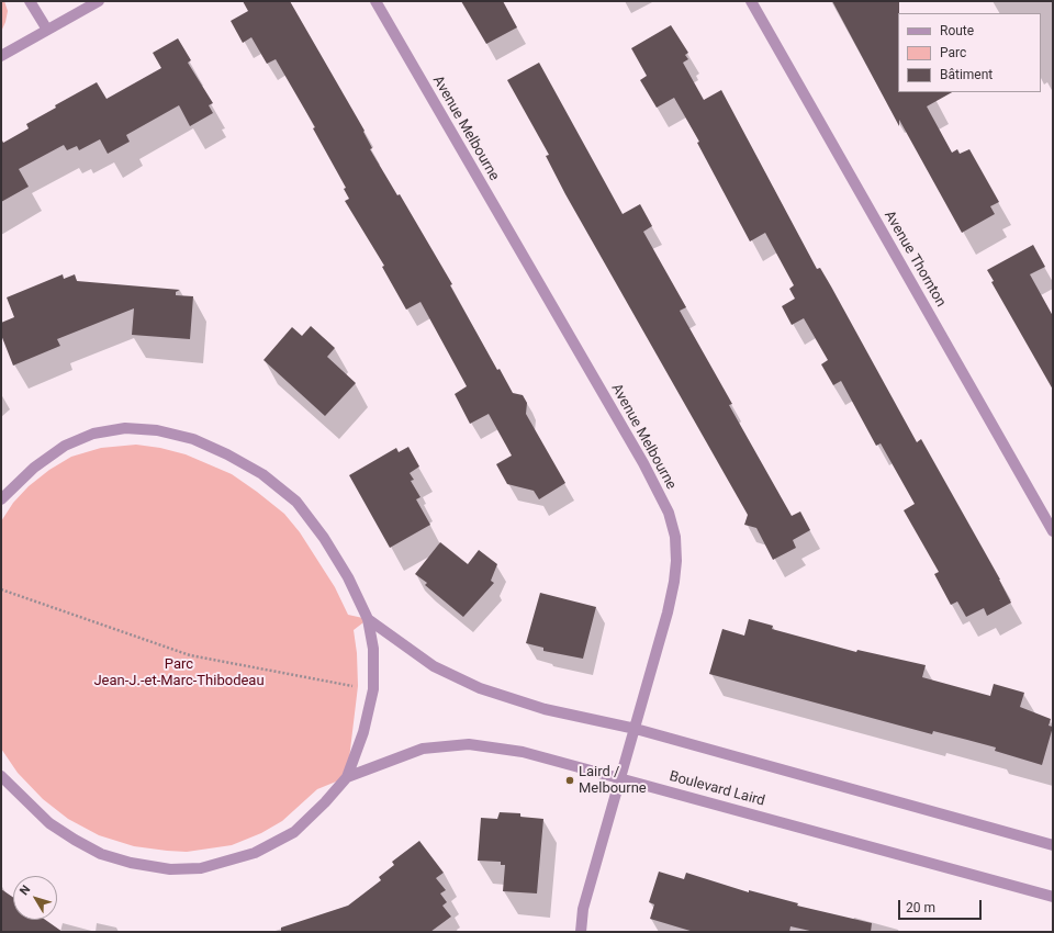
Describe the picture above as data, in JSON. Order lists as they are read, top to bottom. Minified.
{"streets":{"street":["Avenue Melbourne","Avenue Thornton","Boulevard Laird"]},"crossings":[["Avenue Melbourne","Boulevard Laird"]],"parks":["Parc Jean-J.-et-Marc-Thibodeau"],"places":["Laird / Melbourne"],"legend":["Route","Parc","Bâtiment"],"scale_bar":"20 m","north":"top left"}
